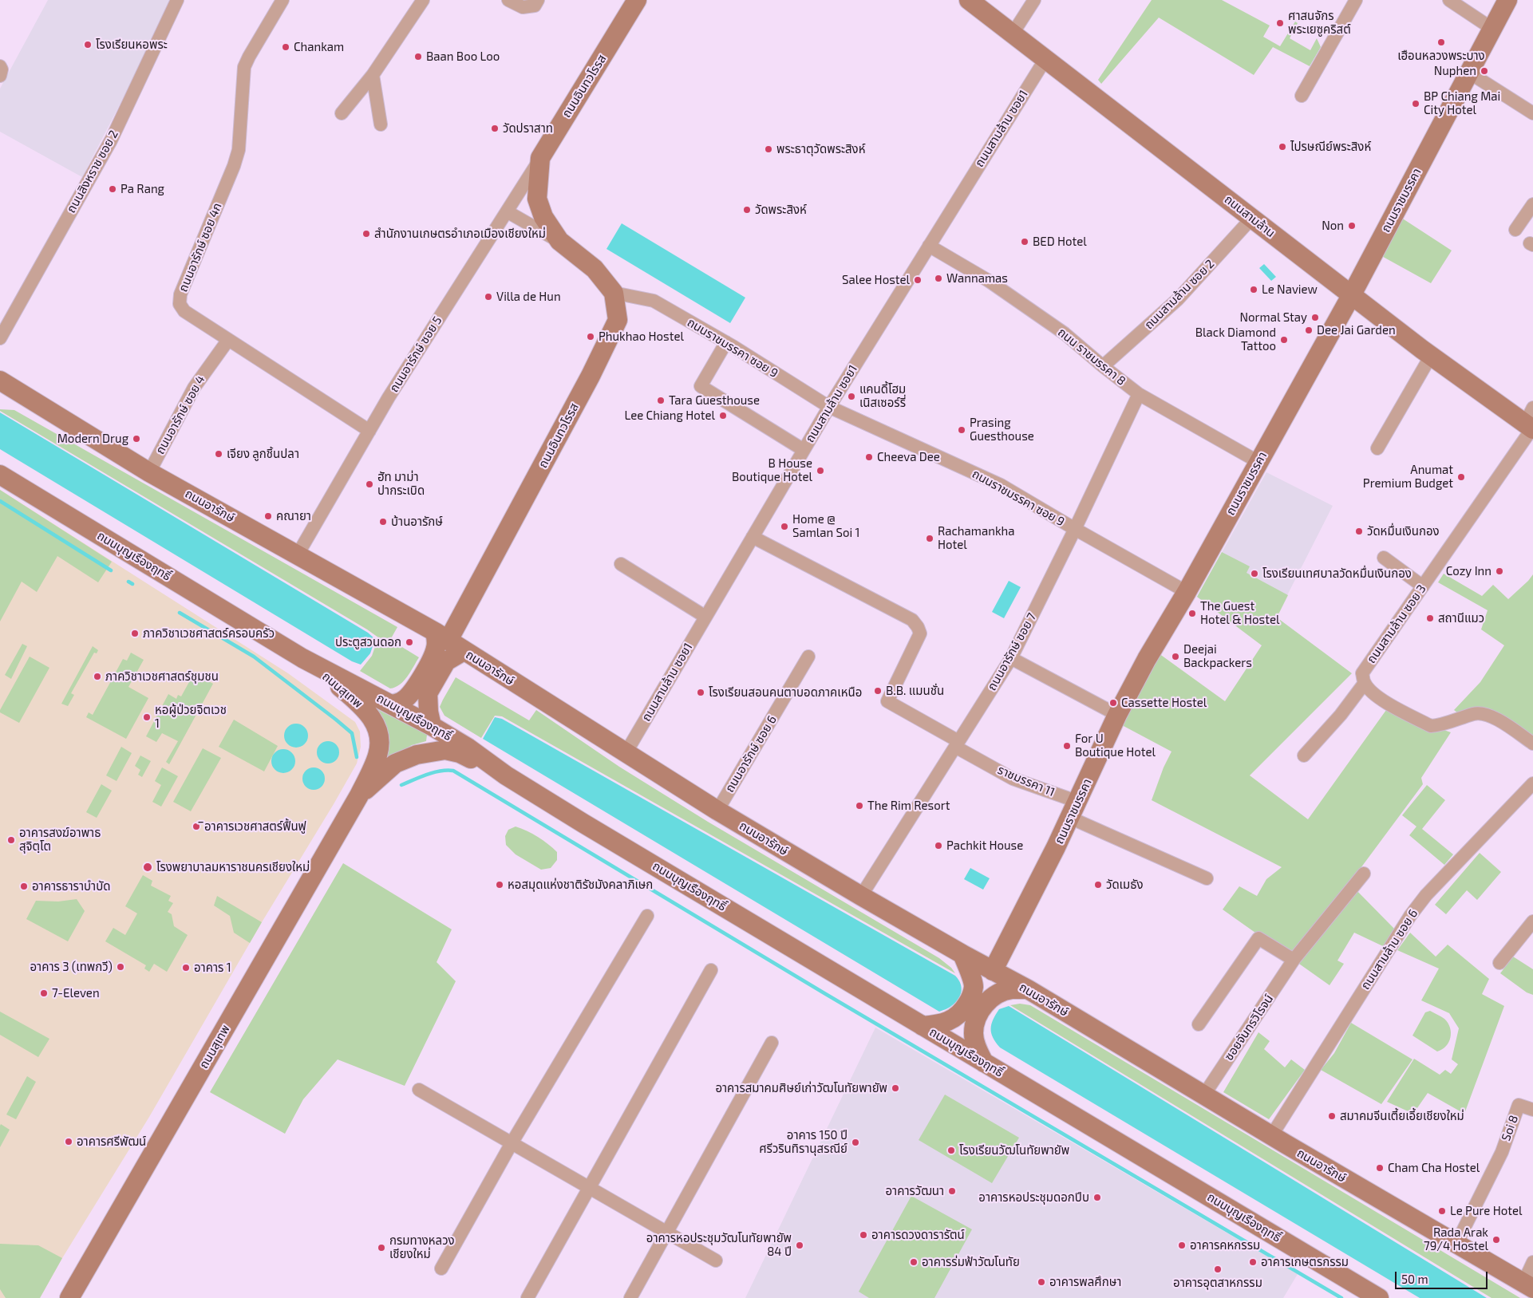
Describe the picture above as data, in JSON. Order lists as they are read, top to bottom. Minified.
{"streets":{"main road":["ถนนอินทวโรรส","ถนนราชมรรคา","ถนนสามล้าน","ถนนอารักษ์","ถนนบุญเรืองฤทธิ์","ถนนสุเทพ"],"street":["ถนนสามล้าน ซอย1","ถนนสิงหราช ซอย 2","ถนนอารักษ์ ซอย 4ก","ถนนสามล้าน ซอย 2","ถนนราชมรรคา ซอย 9","ถนนอารักษ์ ซอย 5","ถนน ราชมรรคา 8","ถนนอารักษ์ ซอย 4","ถนนสามล้าน ซอย 3","ถนนอารักษ์ ซอย 7","ถนนอารักษ์ ซอย 6","ราชมรรคา 11","ถนนสามล้าน ซอย 6","ซอยจันทรวิโรจน์","Soi 8"]},"crossings":[["ถนนอินทวโรรส","ถนนราชมรรคา ซอย 9"],["ถนนอินทวโรรส","ถนนอารักษ์ ซอย 5"],["ถนนอินทวโรรส","ถนนอารักษ์"],["ถนนสามล้าน ซอย1","ถนนสามล้าน"],["ถนนสามล้าน ซอย1","ถนนราชมรรคา ซอย 9"],["ถนนสามล้าน ซอย1","ถนน ราชมรรคา 8"],["ถนนสามล้าน ซอย1","ถนนอารักษ์"],["ถนนสามล้าน ซอย1","ราชมรรคา 11"],["ถนนราชมรรคา","ถนนสามล้าน"],["ถนนราชมรรคา","ถนนราชมรรคา ซอย 9"],["ถนนราชมรรคา","ถนน ราชมรรคา 8"],["ถนนราชมรรคา","ถนนอารักษ์"],["ถนนราชมรรคา","ราชมรรคา 11"],["ถนนสามล้าน","ถนนสามล้าน ซอย 2"],["ถนนสามล้าน","ถนนสามล้าน ซอย 3"],["ถนนอารักษ์ ซอย 4ก","ถนนอารักษ์ ซอย 5"],["ถนนอารักษ์ ซอย 4ก","ถนนอารักษ์ ซอย 4"],["ถนนสามล้าน ซอย 2","ถนน ราชมรรคา 8"],["ถนนราชมรรคา ซอย 9","ถนนอารักษ์ ซอย 7"],["ถนนอารักษ์ ซอย 5","ถนนอารักษ์"],["ถนน ราชมรรคา 8","ถนนอารักษ์ ซอย 7"],["ถนนอารักษ์ ซอย 4","ถนนอารักษ์"],["ถนนอารักษ์","ถนนอารักษ์ ซอย 7"],["ถนนอารักษ์","ถนนอารักษ์ ซอย 6"],["ถนนอารักษ์","ถนนสามล้าน ซอย 6"],["ถนนอารักษ์","ซอยจันทรวิโรจน์"],["ถนนอารักษ์","Soi 8"],["ถนนบุญเรืองฤทธิ์","ถนนสุเทพ"],["ถนนอารักษ์ ซอย 7","ราชมรรคา 11"]],"places":["ศาสนจักร พระเยซูคริสต์","เฮือนหลวงพระบาง","โรงเรียนหอพระ","Chankam","Baan Boo Loo","Nuphen","BP Chiang Mai City Hotel","วัดปราสาท","ไปรษณีย์พระสิงห์","พระธาตุวัดพระสิงห์","Pa Rang","วัดพระสิงห์","Non","สำนักงานเกษตรอำเภอเมืองเชียงใหม่","BED Hotel","Wannamas","Salee Hostel","Le Naview","Villa de Hun","Normal Stay","Dee Jai Garden","Phukhao Hostel","Black Diamond Tattoo","แคนดี้โฮม เนิสเซอร์รี่","Tara Guesthouse","Lee Chiang Hotel","Prasing Guesthouse","Modern Drug","เจียง ลูกชิ้นปลา","Cheeva Dee","B House Boutique Hotel","Anumat Premium Budget","ฮัท มาม่า ปากระเบิด","คณายา","บ้านอารักษ์","Home @ Samlan Soi 1","วัดหมื่นเงินกอง","Rachamankha Hotel","Cozy Inn","โรงเรียนเทศบาลวัดหมื่นเงินกอง","The Guest Hotel & Hostel","สถานีแมว","ภาควิชาเวชศาสตร์ครอบครัว","ประตูสวนดอก","Deejai Backpackers","ภาควิชาเวชศาสตร์ชุมชน","B.B. แมนชั่น","โรงเรียนสอนคนตาบอดภาคเหนือ","Cassette Hostel","หอผู้ป่วยจิตเวช 1","For U Boutique Hotel","The Rim Resort","ิอาคารเวชศาสตร์ฟื้นฟู","อาคารสงฆ์อาพาธ สุจิตฺโต","Pachkit House","โรงพยาบาลมหาราชนครเชียงใหม่","หอสมุดแห่งชาติรัชมังคลาภิเษก","วัดเมธัง","อาคารธาราบำบัด","อาคาร 3 (เทพกวี)","อาคาร 1","7-Eleven","อาคารสมาคมศิษย์เก่าวัฒโนทัยพายัพ","สมาคมจีนเตี้ยเอี้ยเชียงใหม่","อาคารศรีพัฒน์","อาคาร 150 ปี ศรีวรินทิรานุสรณีย์","โรงเรียนวัฒโนทัยพายัพ","Cham Cha Hostel","อาคารวัฒนา","อาคารหอประชุมดอกปีบ","Le Pure Hotel","อาคารดวงดารารัตน์","Rada Arak 79/4 Hostel","อาคารหอประชุมวัฒโนทัยพายัพ 84 ปี","อาคารคหกรรม","กรมทางหลวง เชียงใหม่","อาคารร่มฟ้าวัฒโนทัย","อาคารเกษตรกรรม","อาคารอุตสาหกรรม","อาคารพลศึกษา"],"scale_bar":"50 m"}
